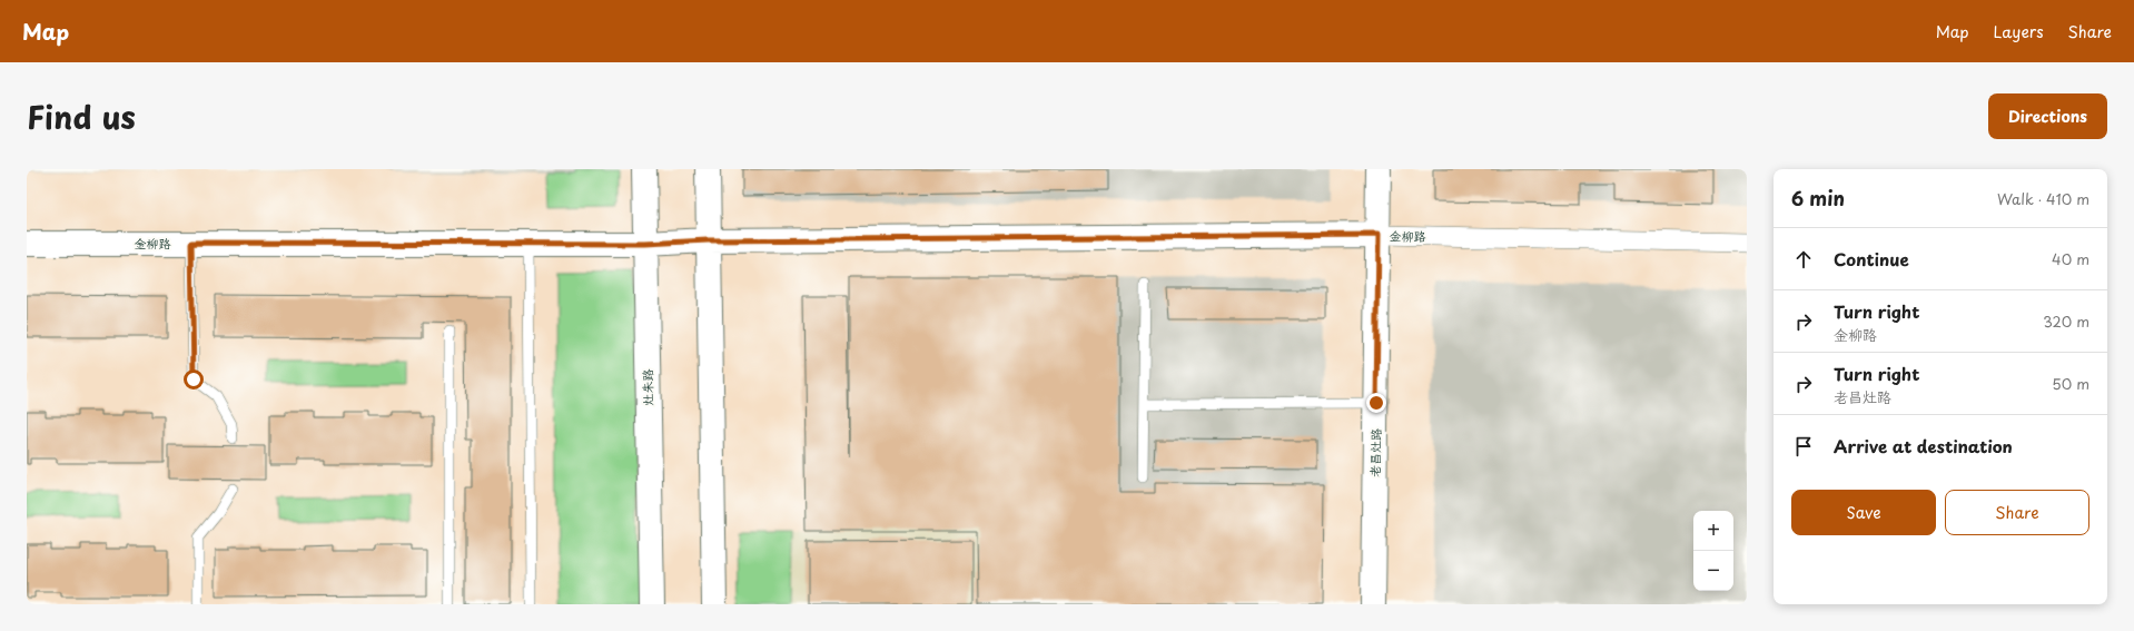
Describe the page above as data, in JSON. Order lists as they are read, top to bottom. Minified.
{"streets":{"street":["金柳路","灶朱路","老昌灶路"]},"crossings":[["金柳路","灶朱路"],["金柳路","老昌灶路"]],"page":{"header":"Map","nav":["Map","Layers","Share"],"title":"Find us","buttons":["Directions",["Save","Share"]],"heading":["6 min","Walk · 410 m"],"list":[["Continue","40 m"],["Turn right","金柳路","320 m"],["Turn right","老昌灶路","50 m"],"Arrive at destination"],"map_buttons":["+","−"]}}
